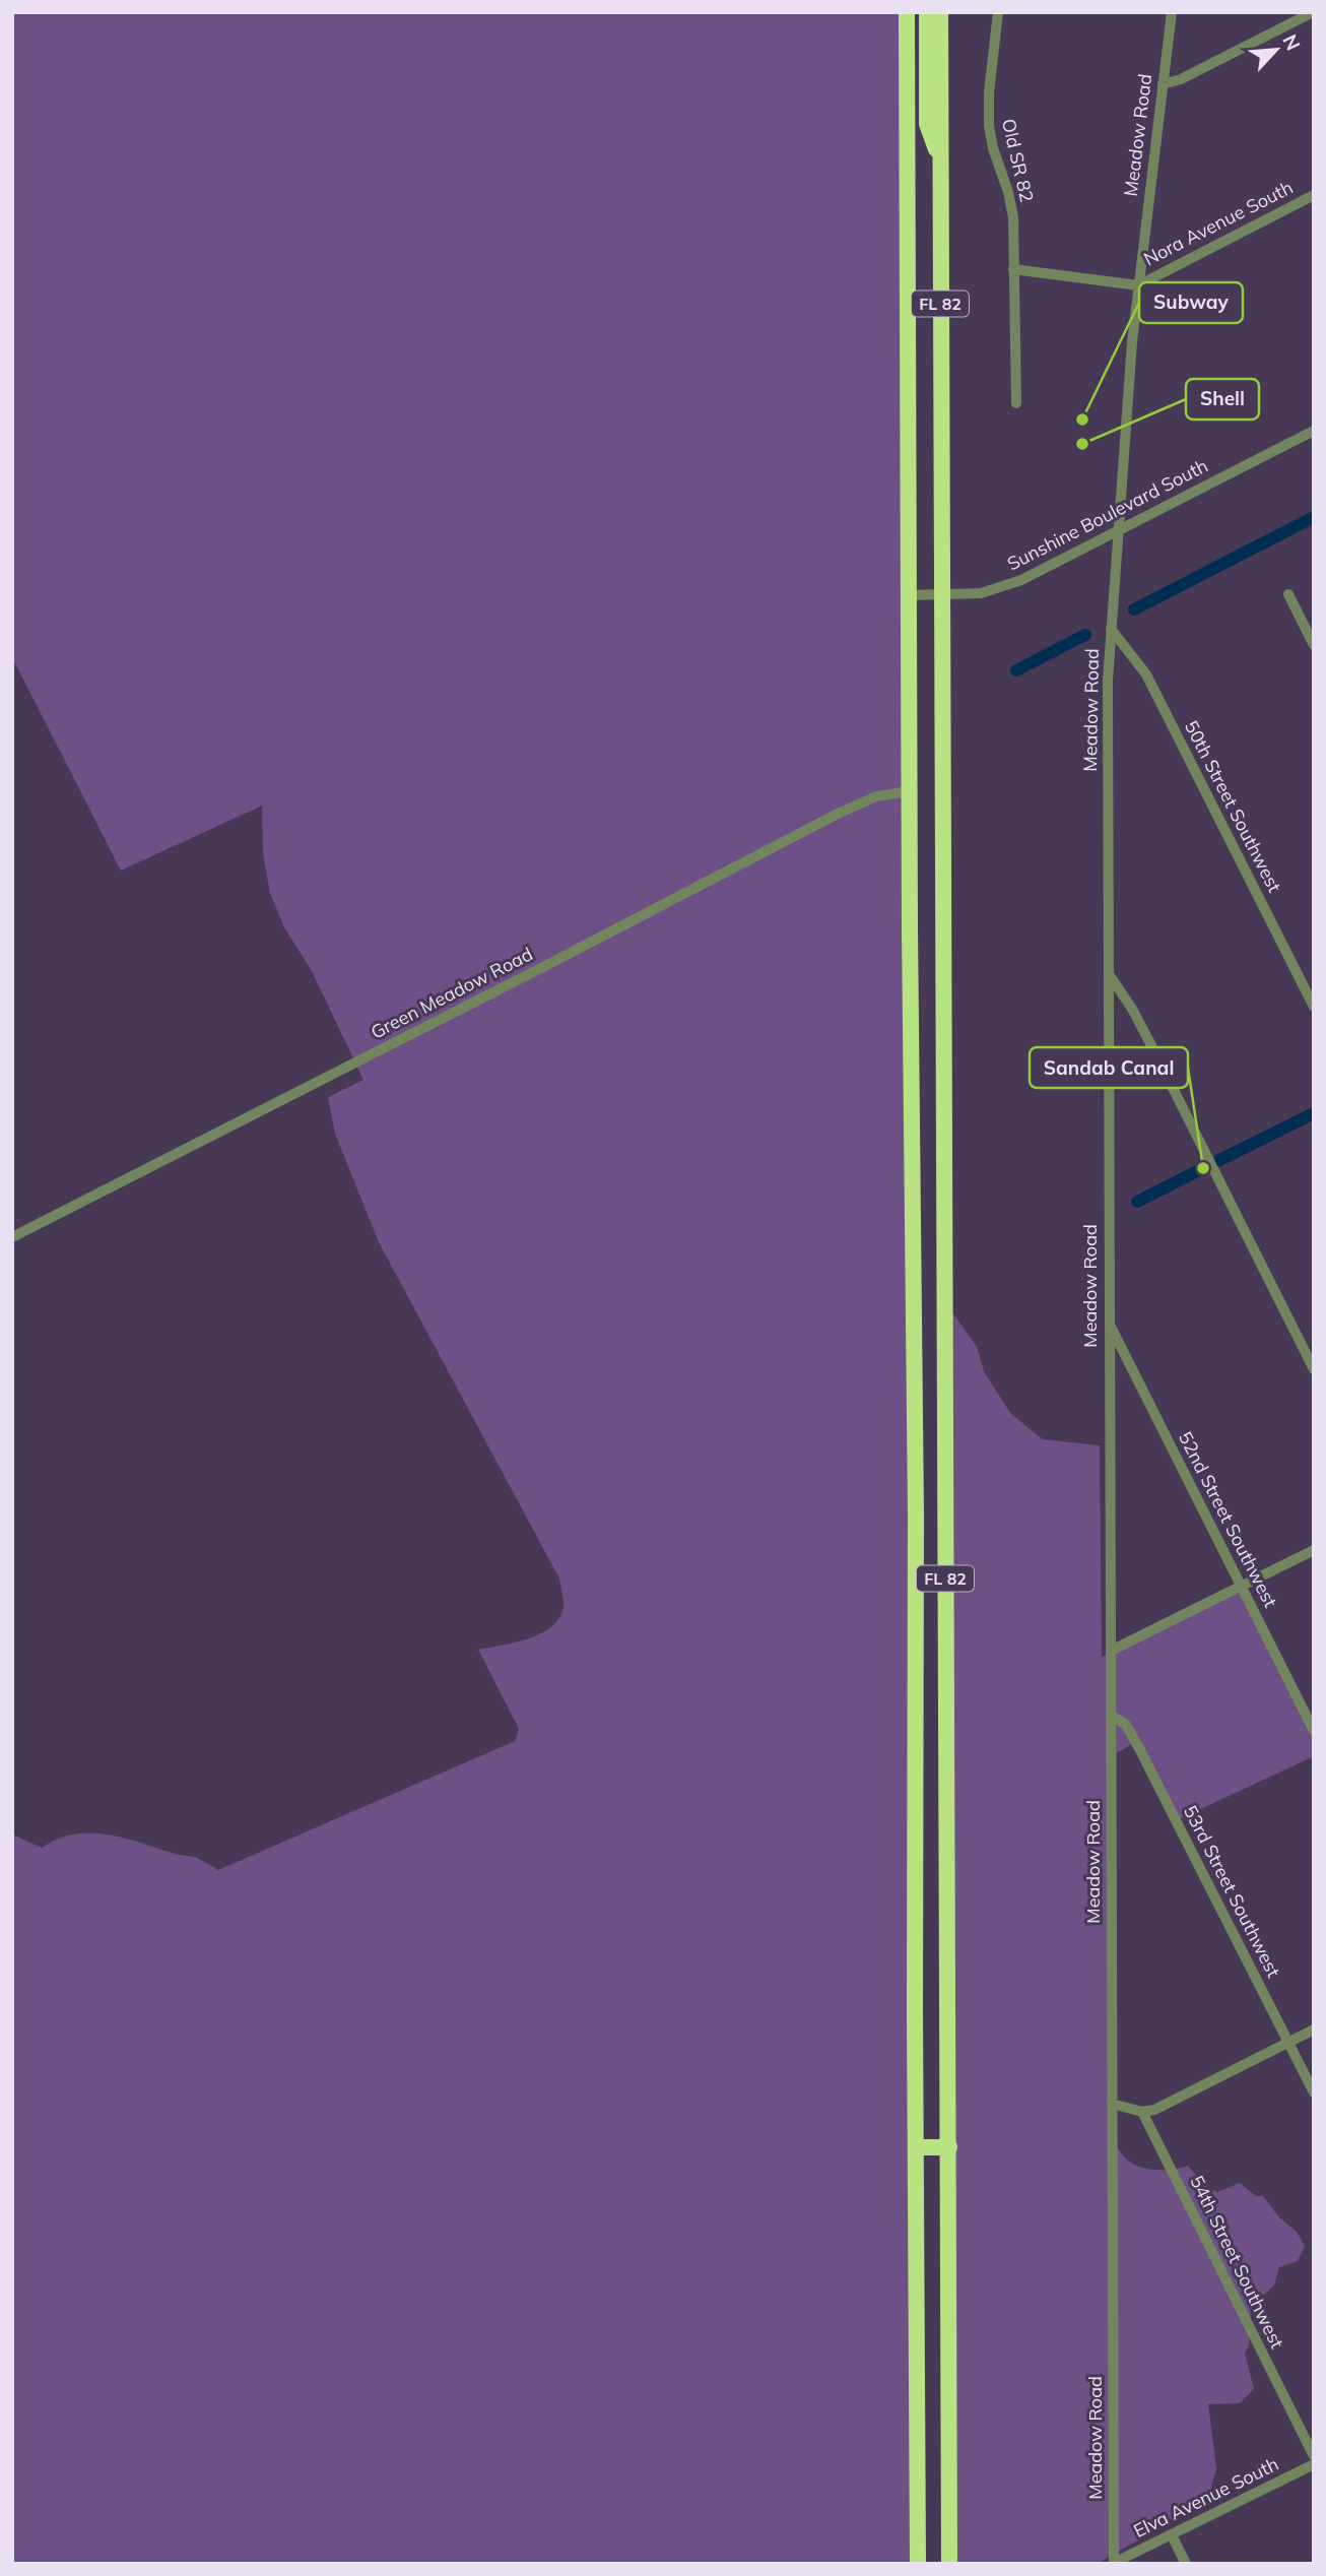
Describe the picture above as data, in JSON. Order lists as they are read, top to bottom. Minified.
{"streets":{"highway":["FL 82"],"street":["Meadow Road","Old SR 82","Nora Avenue South","Sunshine Boulevard South","50th Street Southwest","Green Meadow Road","52nd Street Southwest","53rd Street Southwest","54th Street Southwest","Elva Avenue South"]},"crossings":[["Meadow Road","Nora Avenue South"],["Meadow Road","Sunshine Boulevard South"],["Meadow Road","50th Street Southwest"],["Meadow Road","52nd Street Southwest"],["Meadow Road","53rd Street Southwest"],["Meadow Road","Elva Avenue South"],["Old SR 82","Nora Avenue South"],["FL 82","Sunshine Boulevard South"],["FL 82","Green Meadow Road"]],"places":["Subway","Shell","Sandab Canal"],"north":"top right"}
